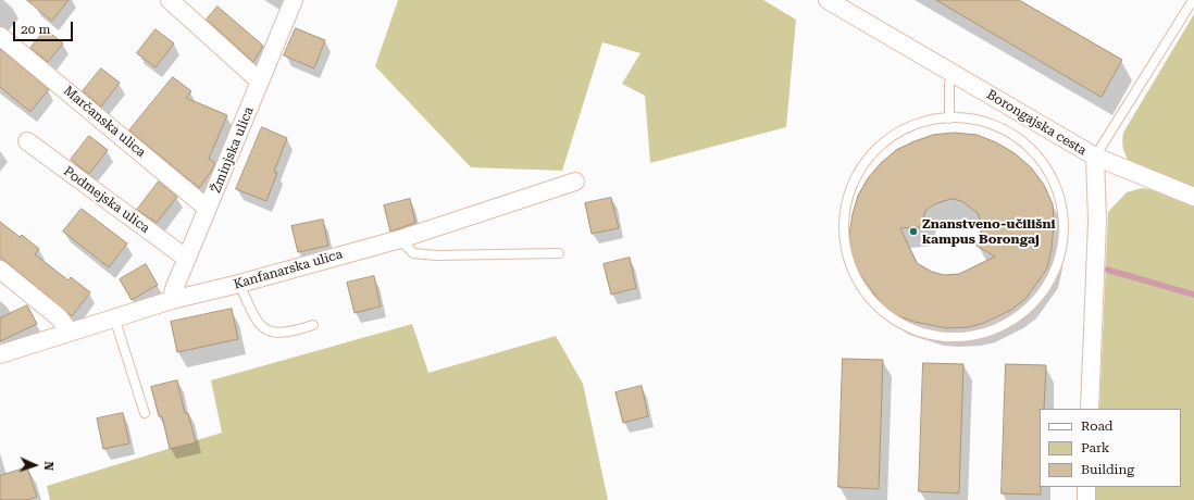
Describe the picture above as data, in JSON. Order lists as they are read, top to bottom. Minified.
{"streets":{"street":["Marčanska ulica","Borongajska cesta","Žminjska ulica","Podmejska ulica","Kanfanarska ulica"]},"crossings":[["Marčanska ulica","Žminjska ulica"],["Žminjska ulica","Podmejska ulica"],["Žminjska ulica","Kanfanarska ulica"]],"places":["Znanstveno-učilišni kampus Borongaj"],"legend":["Road","Park","Building"],"scale_bar":"20 m","north":"right"}
